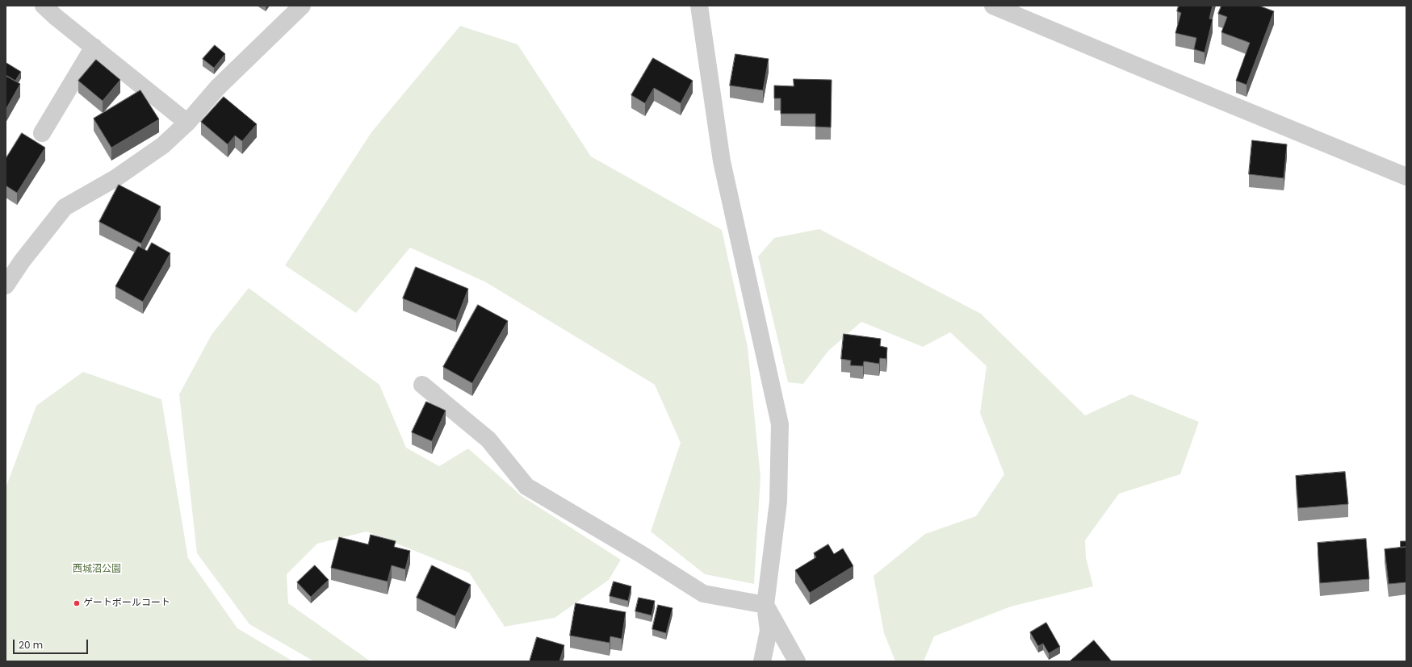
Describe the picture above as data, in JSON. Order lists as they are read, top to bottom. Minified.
{"parks":["西城沼公園"],"places":["ゲートボールコート"],"scale_bar":"20 m"}
